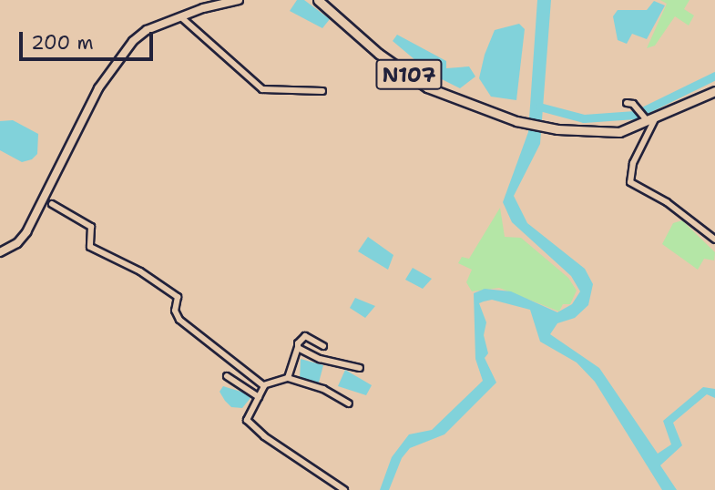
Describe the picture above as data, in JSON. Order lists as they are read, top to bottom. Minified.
{"streets":{"highway":["N107"]},"scale_bar":"200 m"}
